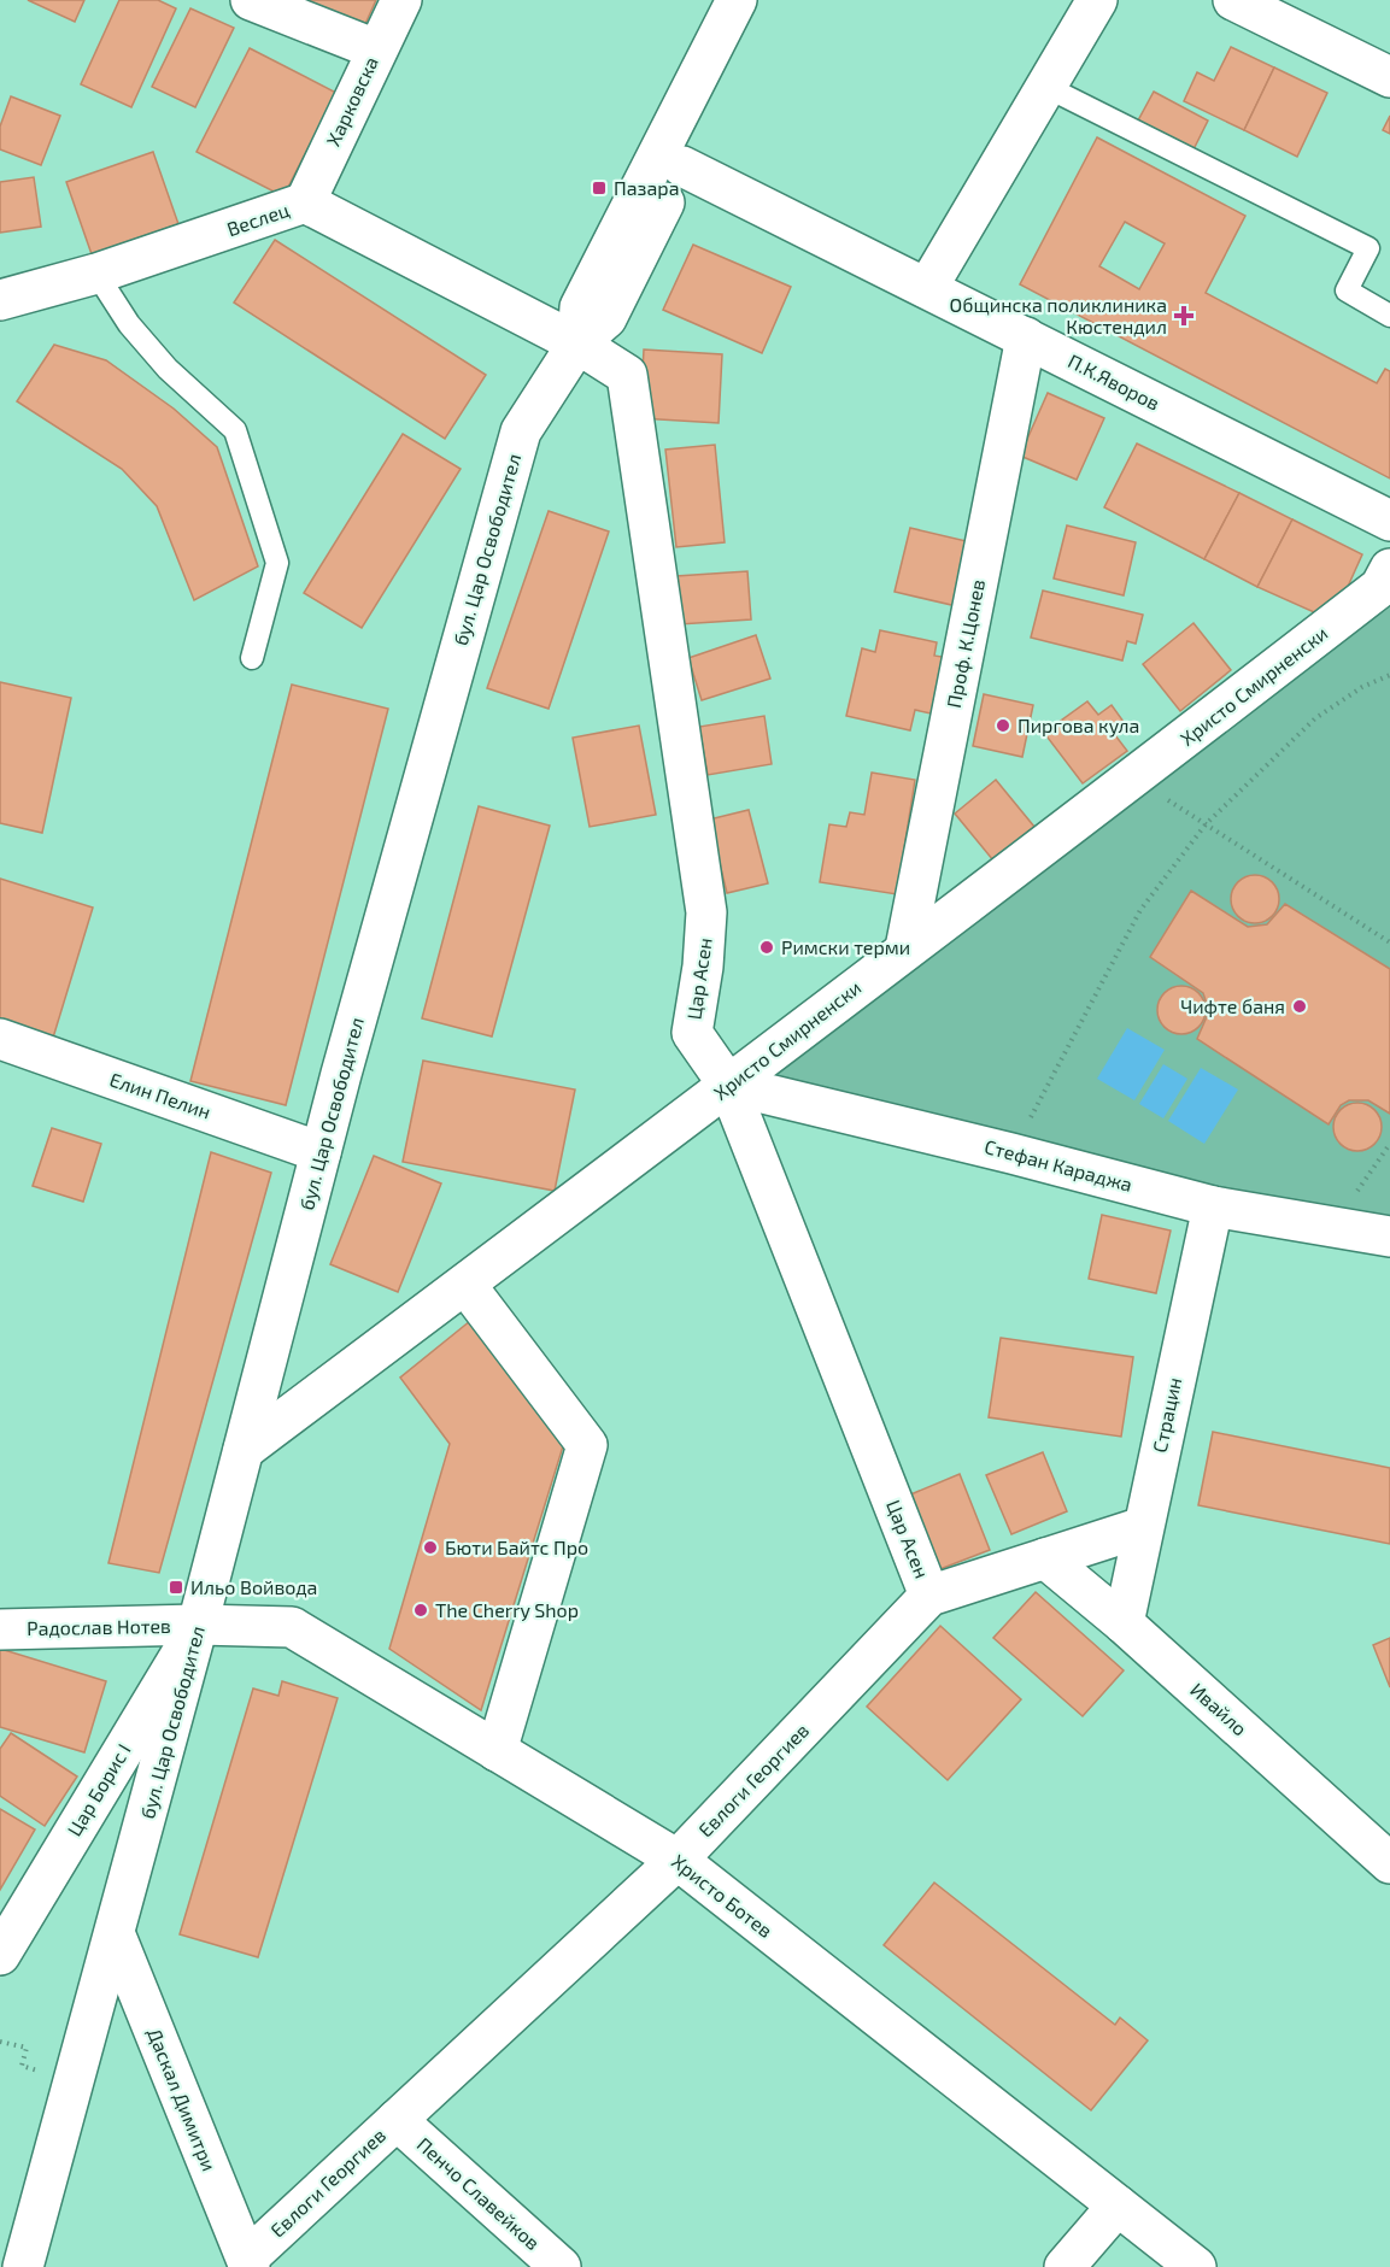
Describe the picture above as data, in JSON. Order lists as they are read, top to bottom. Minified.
{"streets":{"street":["Харковска","Веслец","П.К.Яворов","бул. Цар Освободител","Проф. К.Цонев","Христо Смирненски","Цар Асен","Елин Пелин","Стефан Караджа","Страцин","Радослав Нотев","Ивайло","Евлоги Георгиев","Цар Борис I","Христо Ботев","Даскал Димитри","Пенчо Славейков"]},"crossings":[["Харковска","Веслец"],["Веслец","бул. Цар Освободител"],["Веслец","Цар Асен"],["П.К.Яворов","Проф. К.Цонев"],["бул. Цар Освободител","Христо Смирненски"],["бул. Цар Освободител","Цар Асен"],["бул. Цар Освободител","Елин Пелин"],["бул. Цар Освободител","Радослав Нотев"],["бул. Цар Освободител","Цар Борис I"],["бул. Цар Освободител","Христо Ботев"],["бул. Цар Освободител","Даскал Димитри"],["Проф. К.Цонев","Христо Смирненски"],["Христо Смирненски","Цар Асен"],["Христо Смирненски","Стефан Караджа"],["Цар Асен","Стефан Караджа"],["Цар Асен","Евлоги Георгиев"],["Стефан Караджа","Страцин"],["Страцин","Ивайло"],["Страцин","Евлоги Георгиев"],["Радослав Нотев","Цар Борис I"],["Радослав Нотев","Христо Ботев"],["Ивайло","Евлоги Георгиев"],["Евлоги Георгиев","Христо Ботев"],["Евлоги Георгиев","Даскал Димитри"],["Евлоги Георгиев","Пенчо Славейков"],["Цар Борис I","Христо Ботев"]],"places":{"transit":["Пазара","Ильо Войвода"],"health":["Общинска поликлиника Кюстендил"],"other":["Пиргова кула","Римски терми","Чифте баня","Бюти Байтс Про","The Cherry Shop"]}}
